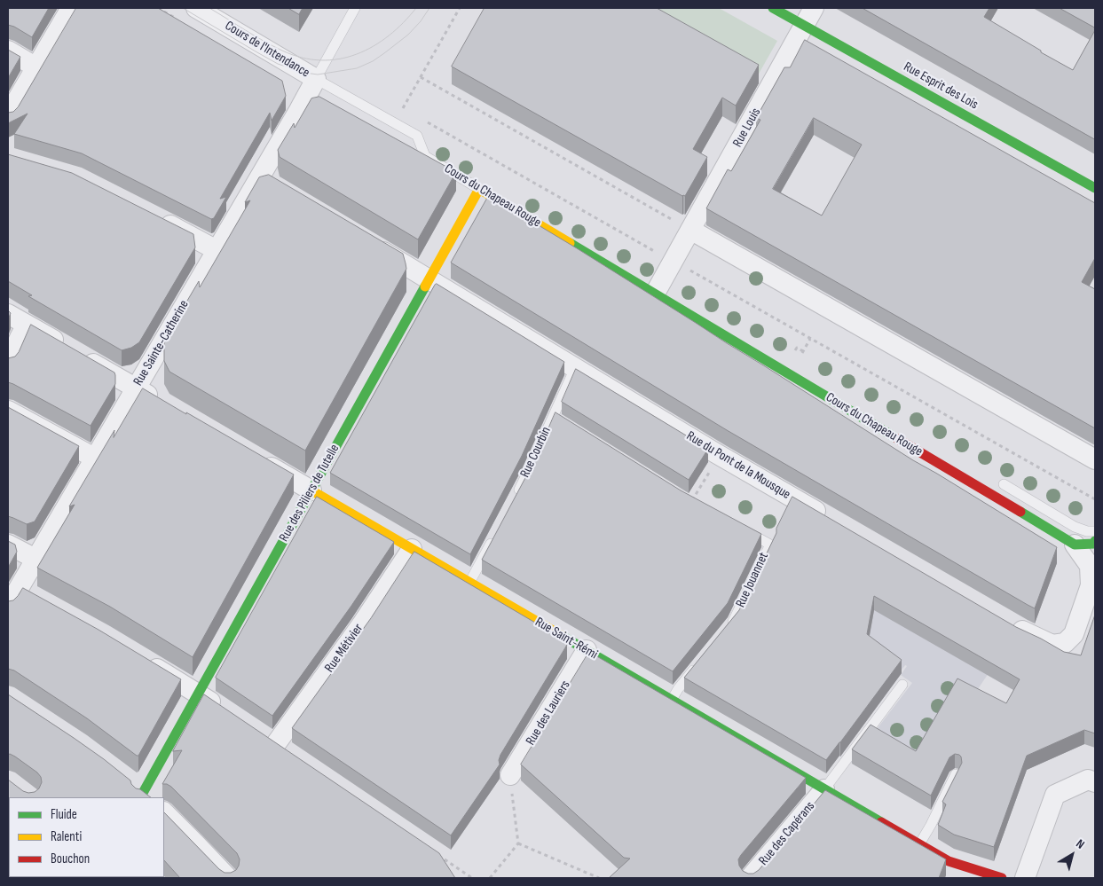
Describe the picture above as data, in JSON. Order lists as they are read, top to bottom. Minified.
{"streets":{"street":["Cours de l'Intendance","Rue Esprit des Lois","Rue Louis","Cours du Chapeau Rouge","Rue Sainte-Catherine","Rue du Pont de la Mousque","Rue des Piliers de Tutelle","Rue Saint-Rémi","Rue Métivier","Rue des Lauriers","Rue des Capérans"],"lane":["Rue Courbin","Rue Jouannet"]},"crossings":[["Cours de l'Intendance","Cours du Chapeau Rouge"],["Cours de l'Intendance","Rue Sainte-Catherine"],["Rue Esprit des Lois","Rue Louis"],["Cours du Chapeau Rouge","Rue Sainte-Catherine"],["Cours du Chapeau Rouge","Rue des Piliers de Tutelle"],["Rue Courbin","Rue du Pont de la Mousque"],["Rue du Pont de la Mousque","Rue des Piliers de Tutelle"],["Rue des Piliers de Tutelle","Rue Saint-Rémi"],["Rue Saint-Rémi","Rue Métivier"],["Rue Saint-Rémi","Rue des Lauriers"],["Rue Saint-Rémi","Rue des Capérans"]],"legend":["Fluide","Ralenti","Bouchon"],"north":"top right"}
